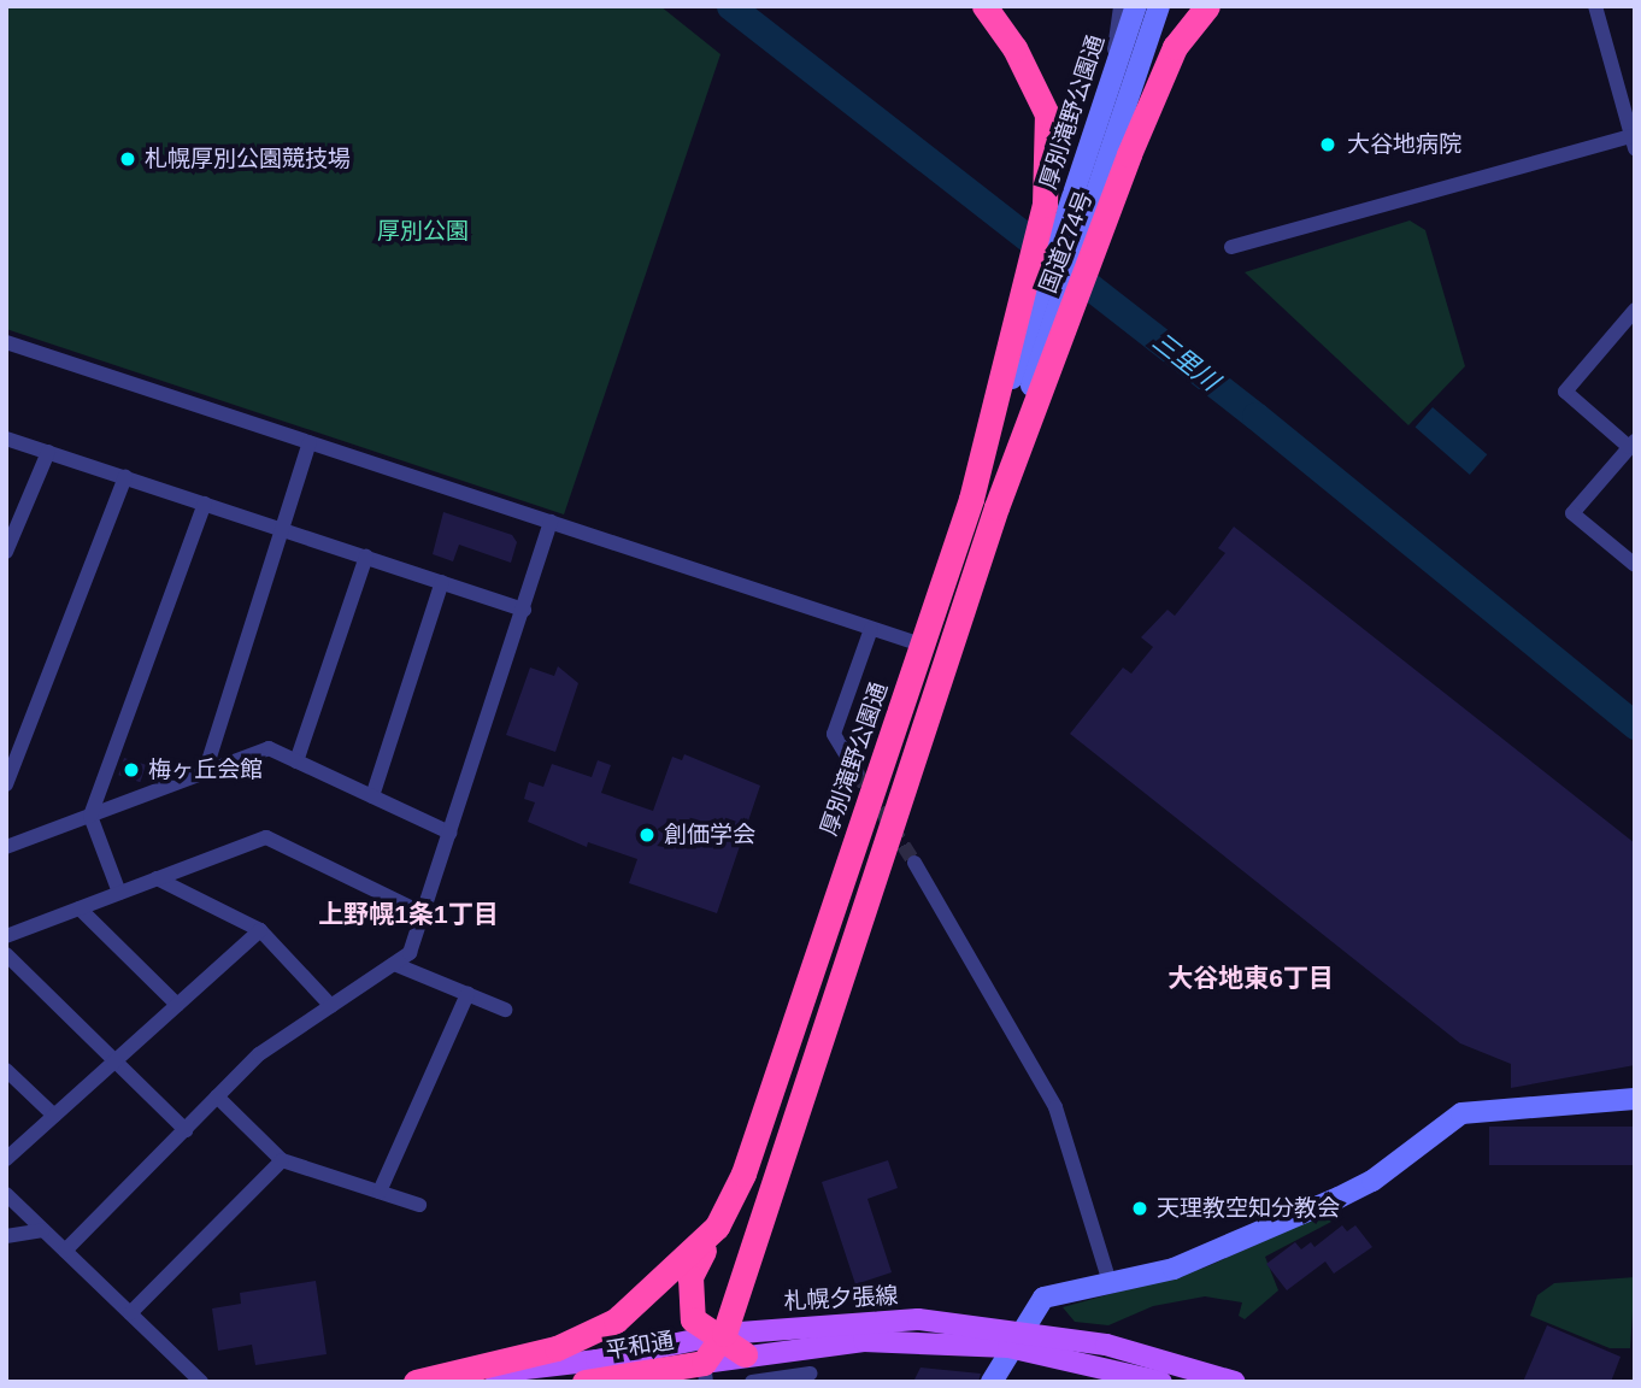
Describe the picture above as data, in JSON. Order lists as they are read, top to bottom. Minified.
{"streets":{"highway":["厚別滝野公園通","国道274号","平和通"],"main road":["札幌夕張線"]},"crossings":[["厚別滝野公園通","国道274号"],["厚別滝野公園通","札幌夕張線"],["国道274号","札幌夕張線"],["札幌夕張線","平和通"]],"districts":["上野幌1条1丁目","大谷地東6丁目"],"water":["三里川"],"parks":["厚別公園"],"places":["大谷地病院","札幌厚別公園競技場","梅ヶ丘会館","創価学会","天理教空知分教会"]}
